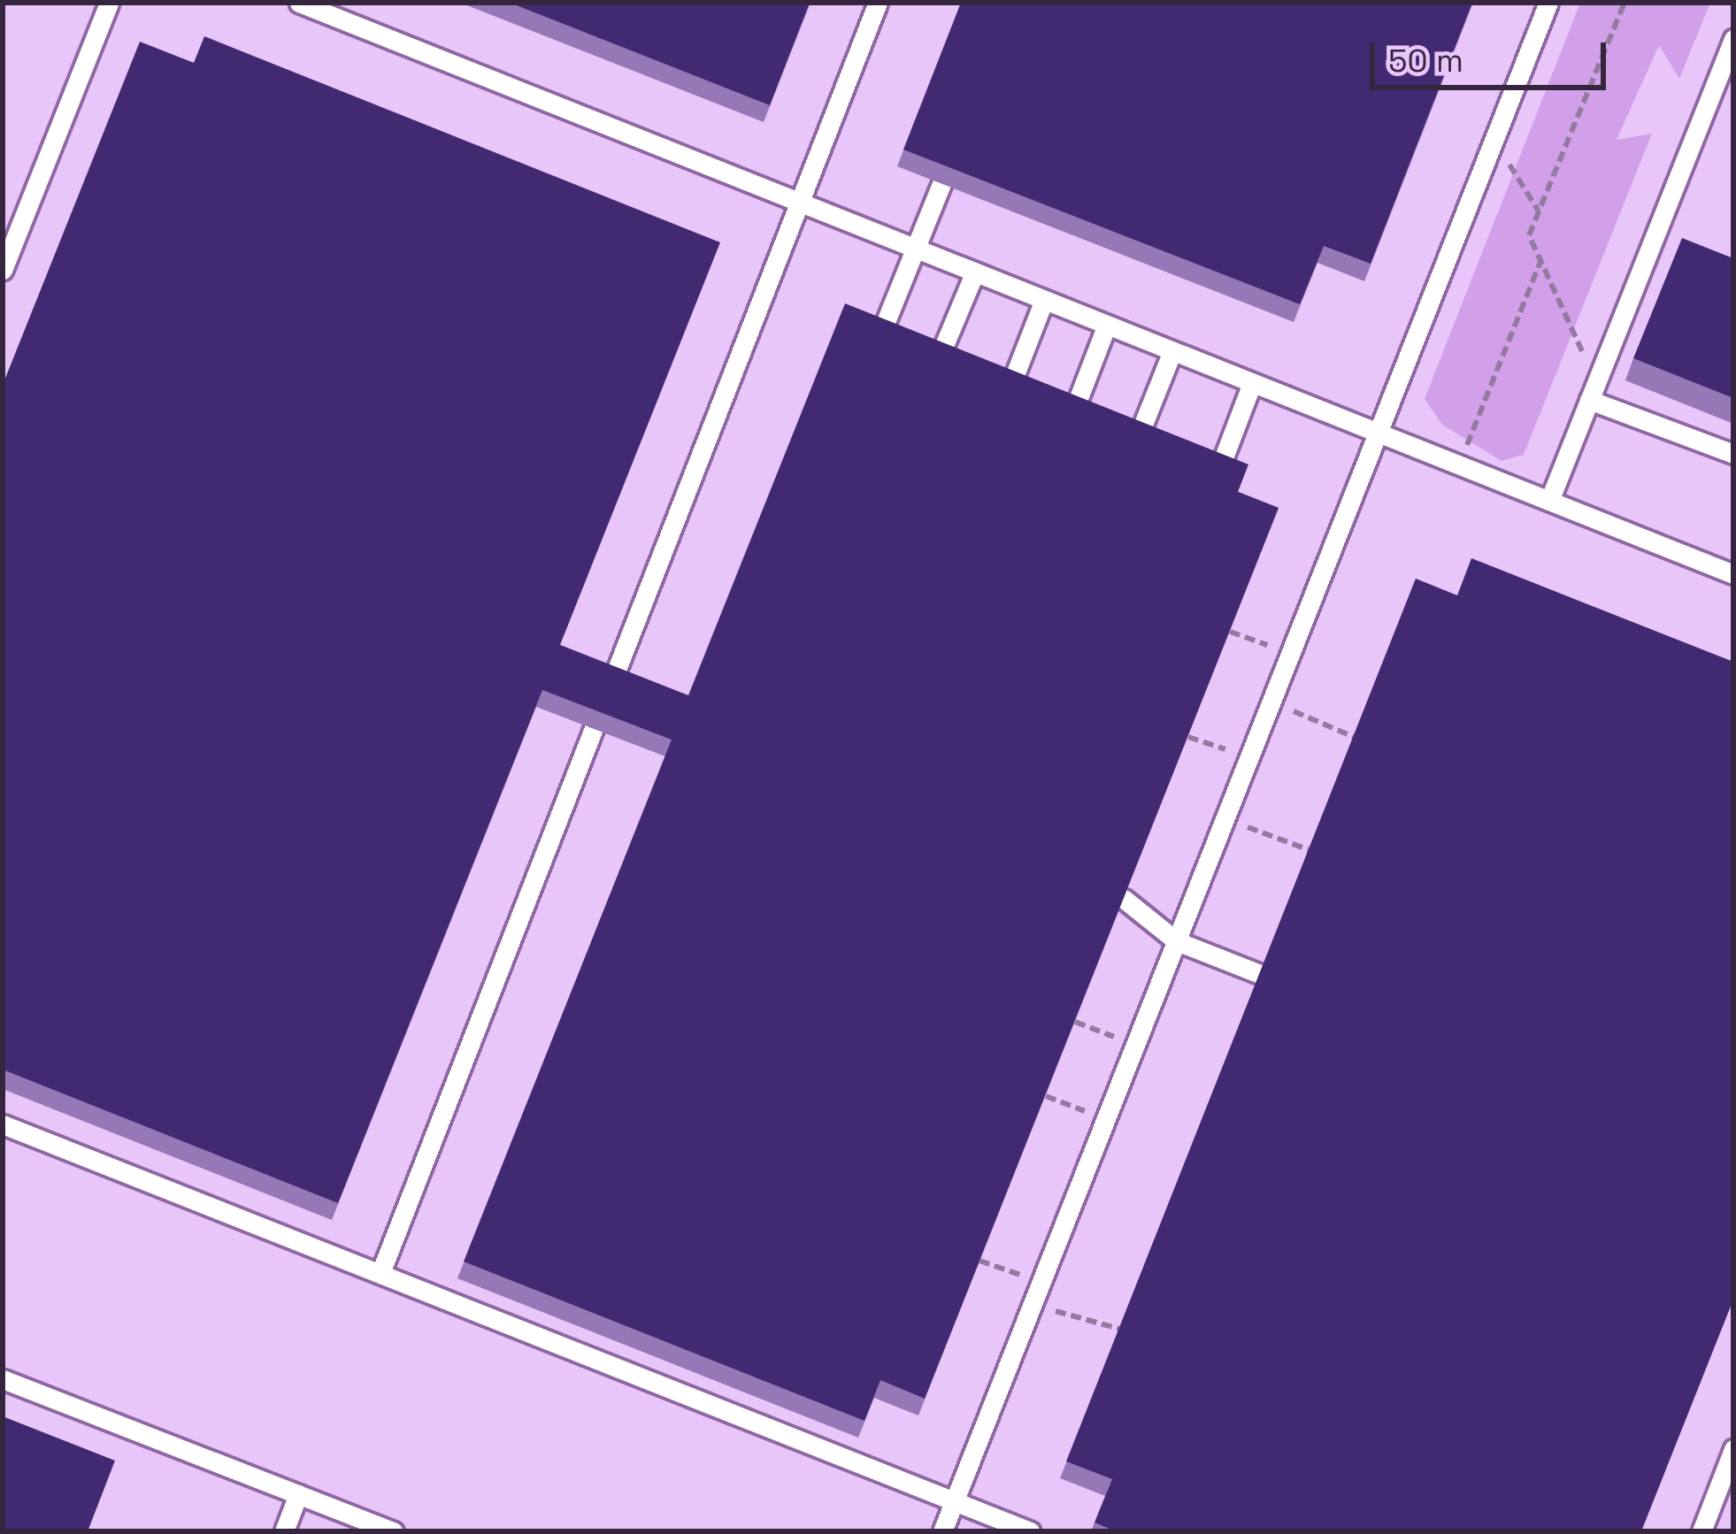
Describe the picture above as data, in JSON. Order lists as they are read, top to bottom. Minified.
{"scale_bar":"50 m"}
